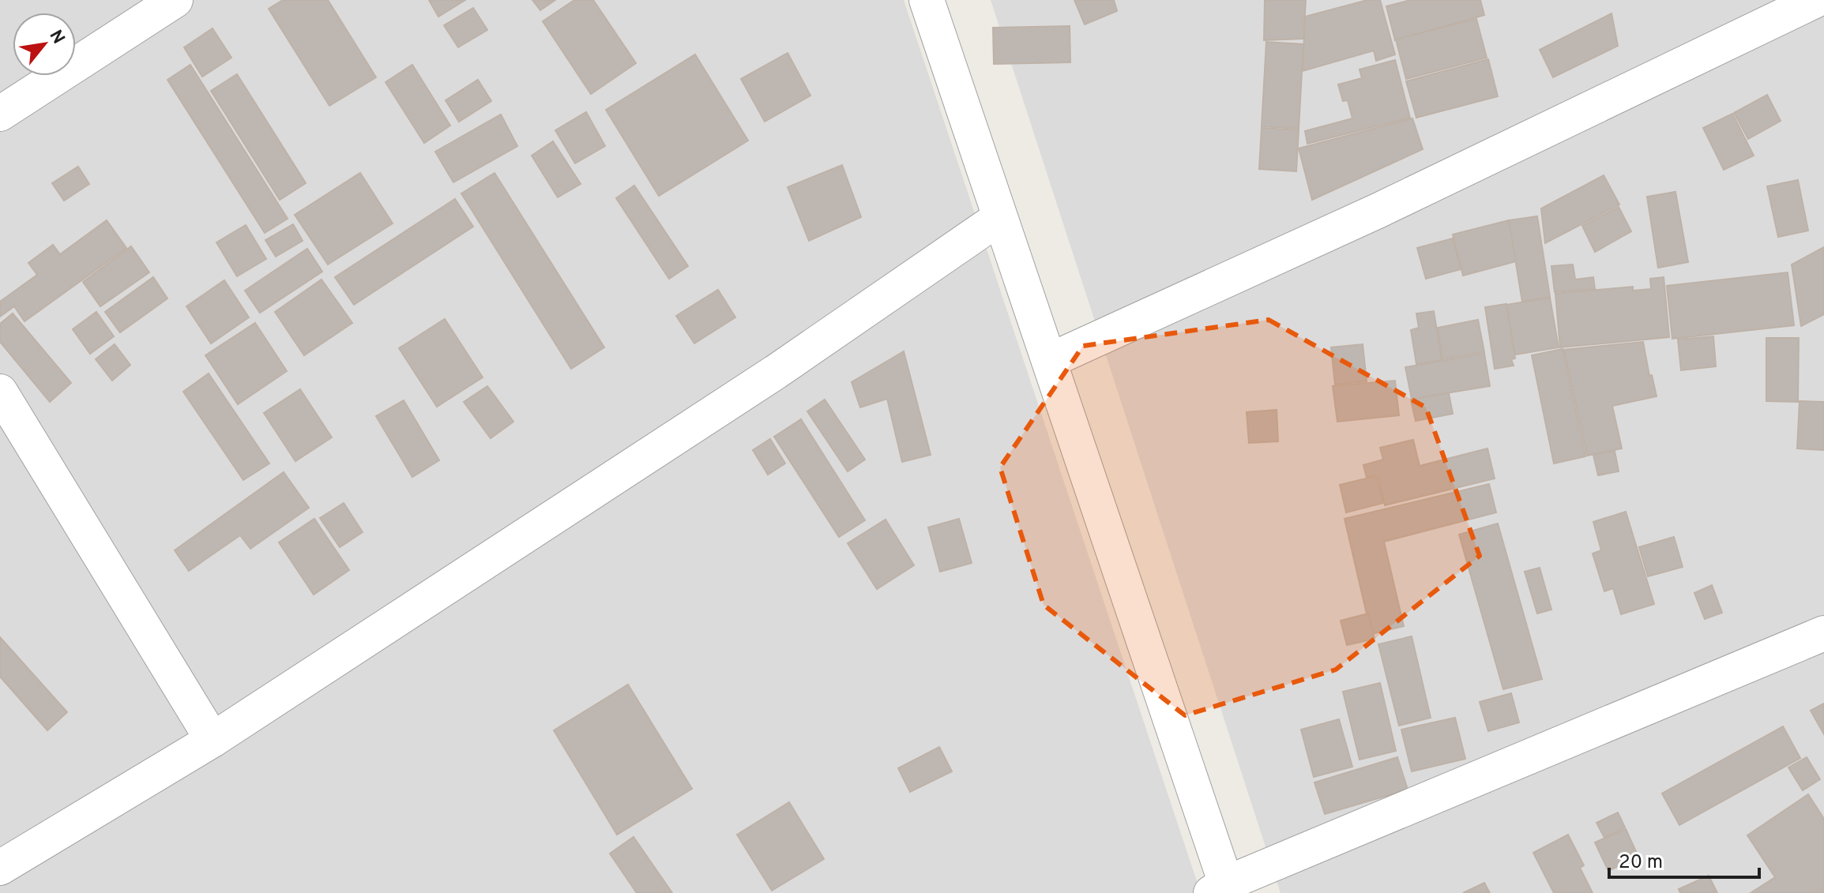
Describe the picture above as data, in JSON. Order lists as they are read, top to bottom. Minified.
{"scale_bar":"20 m","north":"top right"}
